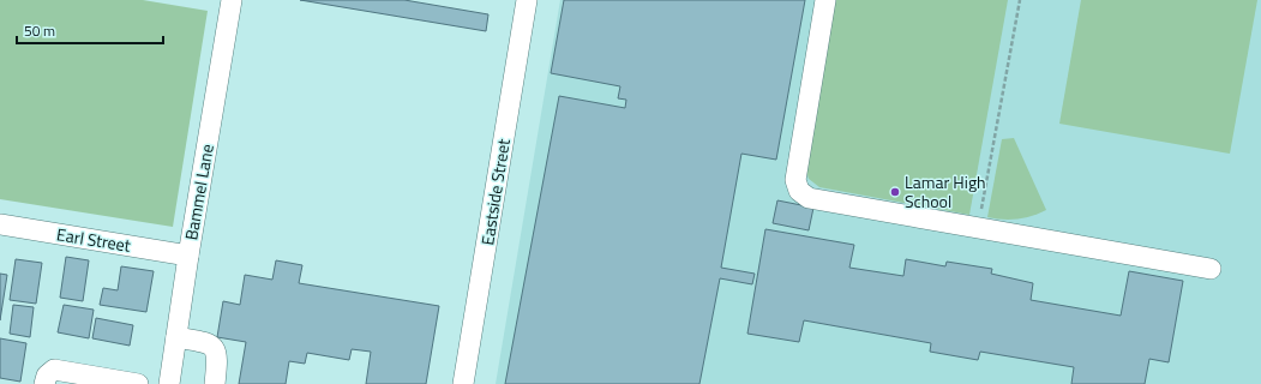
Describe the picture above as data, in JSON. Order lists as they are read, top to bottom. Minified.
{"streets":{"street":["Bammel Lane","Eastside Street","Earl Street"]},"crossings":[["Bammel Lane","Earl Street"]],"places":["Lamar High School"],"scale_bar":"50 m"}
